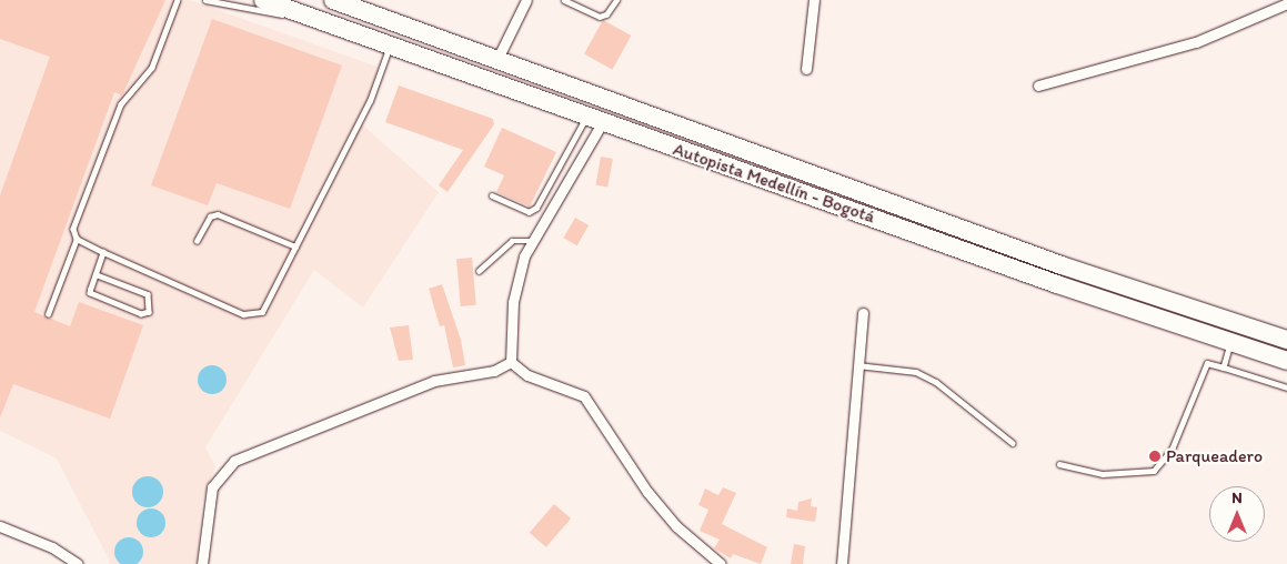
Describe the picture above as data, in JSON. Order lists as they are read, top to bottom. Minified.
{"streets":{"highway":["Autopista Medellín - Bogotá"]},"places":["Parqueadero"],"north":"top"}
